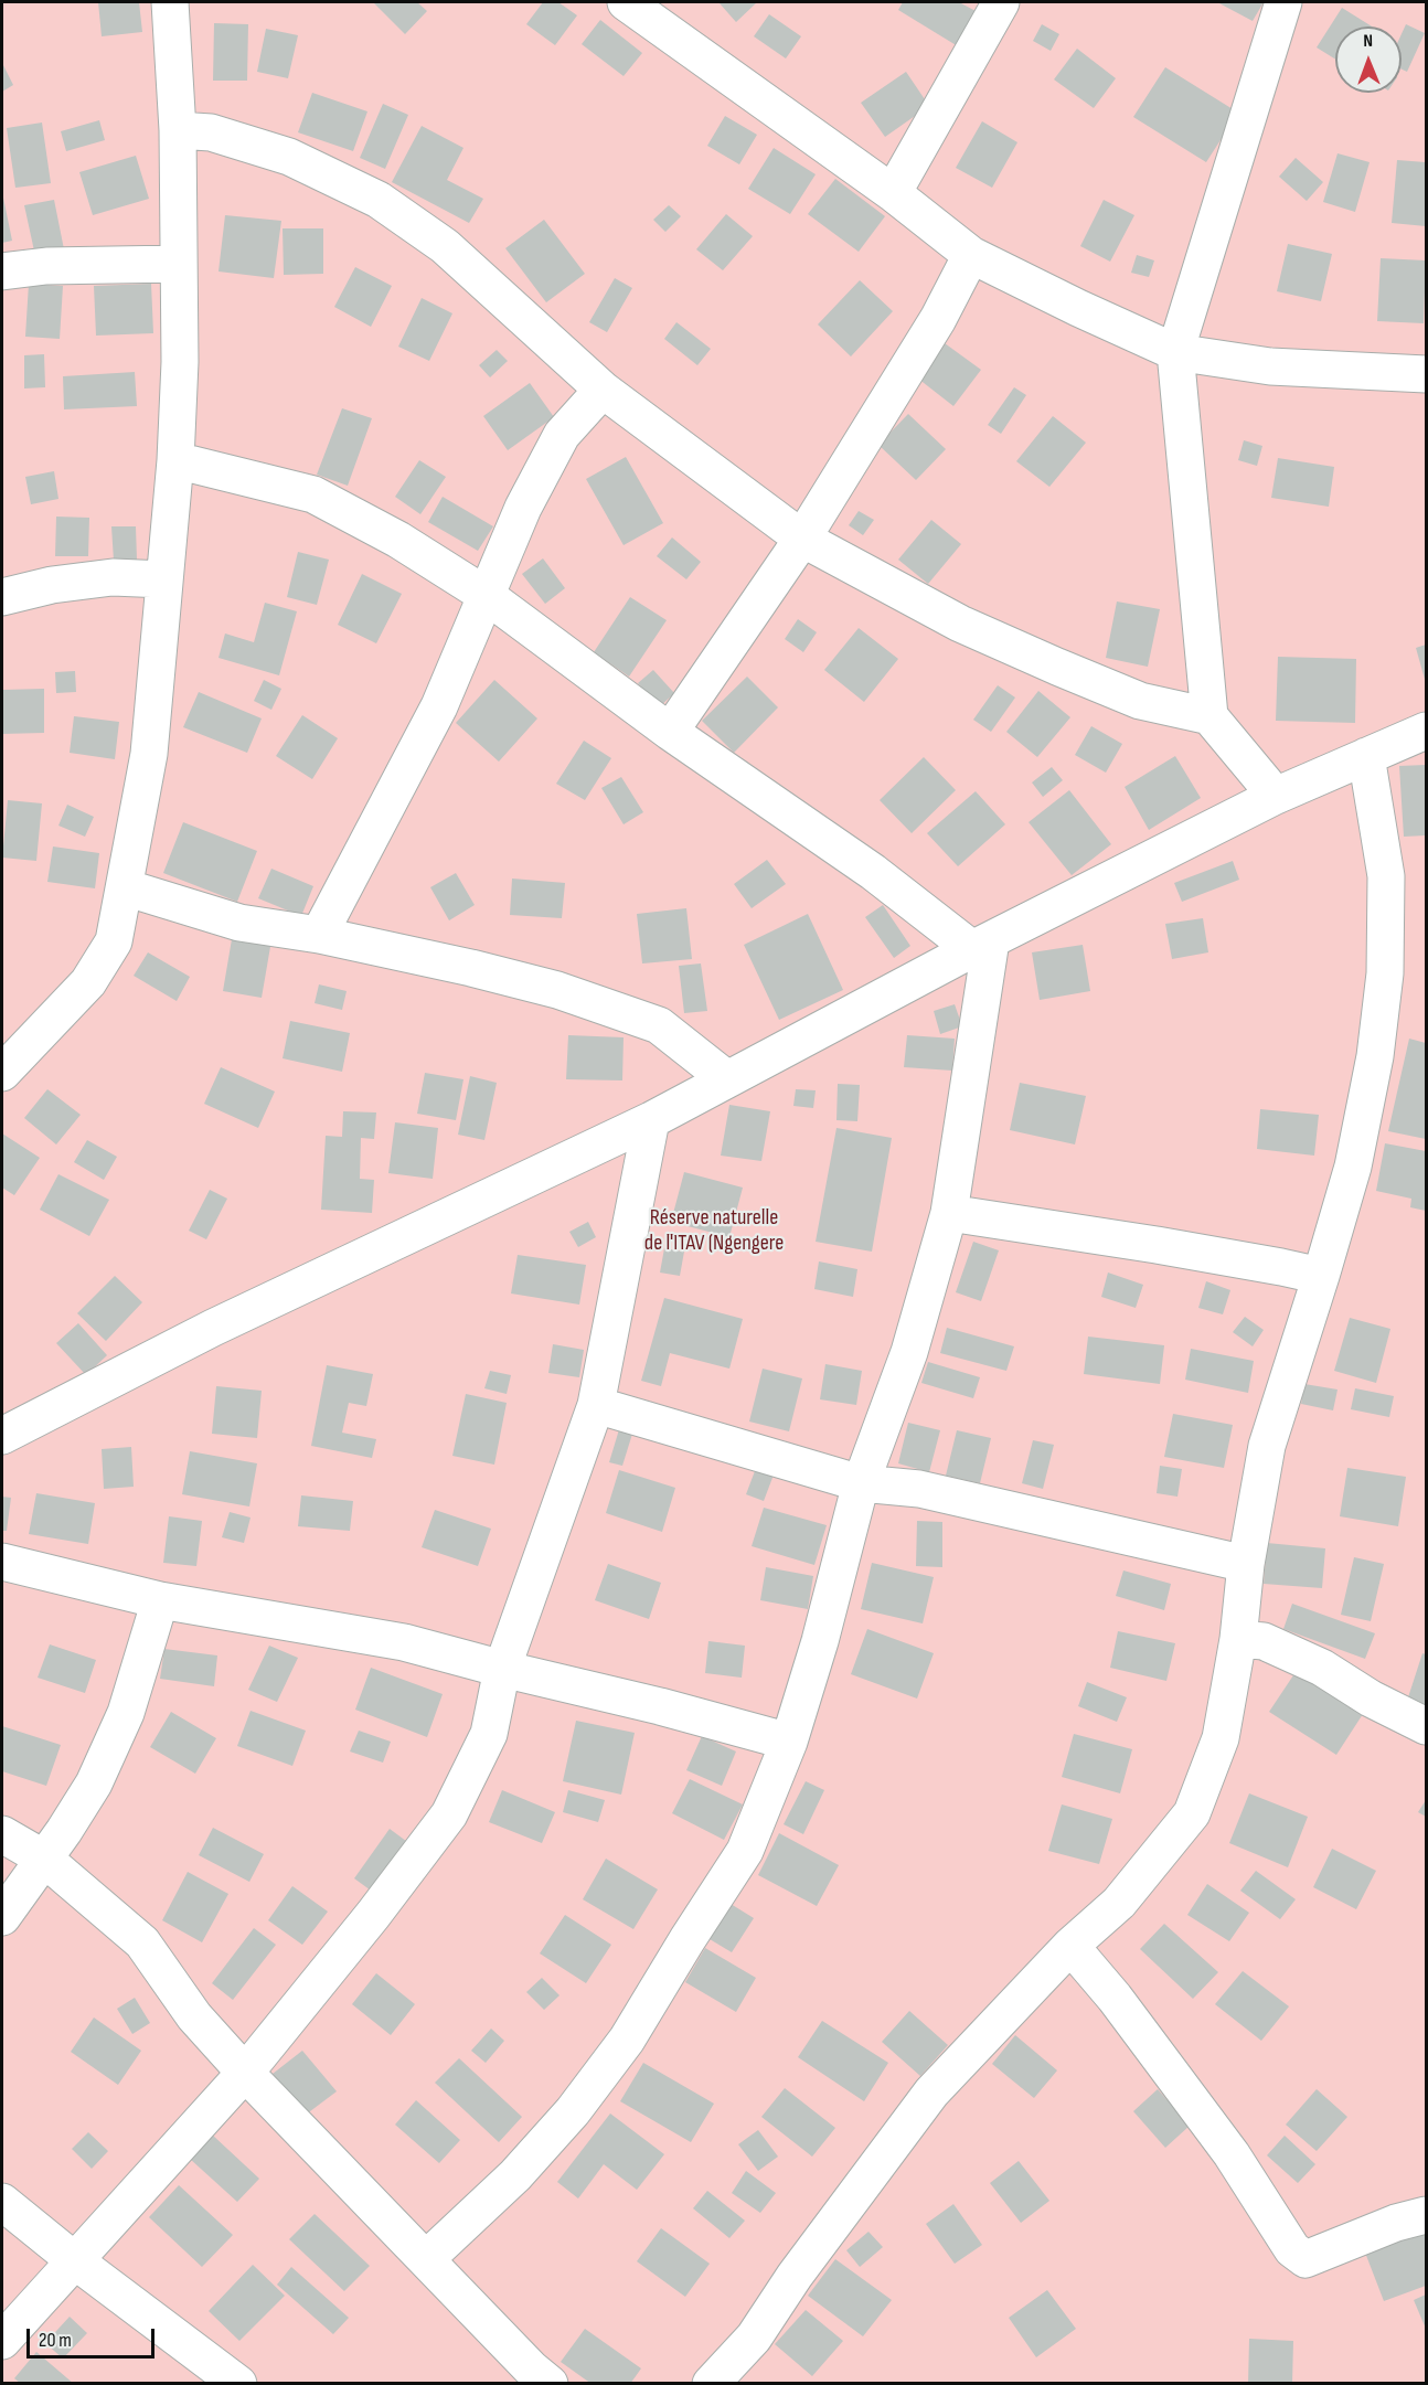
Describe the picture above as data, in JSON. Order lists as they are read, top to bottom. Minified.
{"parks":["Réserve naturelle de l'ITAV (Ngengere"],"scale_bar":"20 m","north":"top"}
